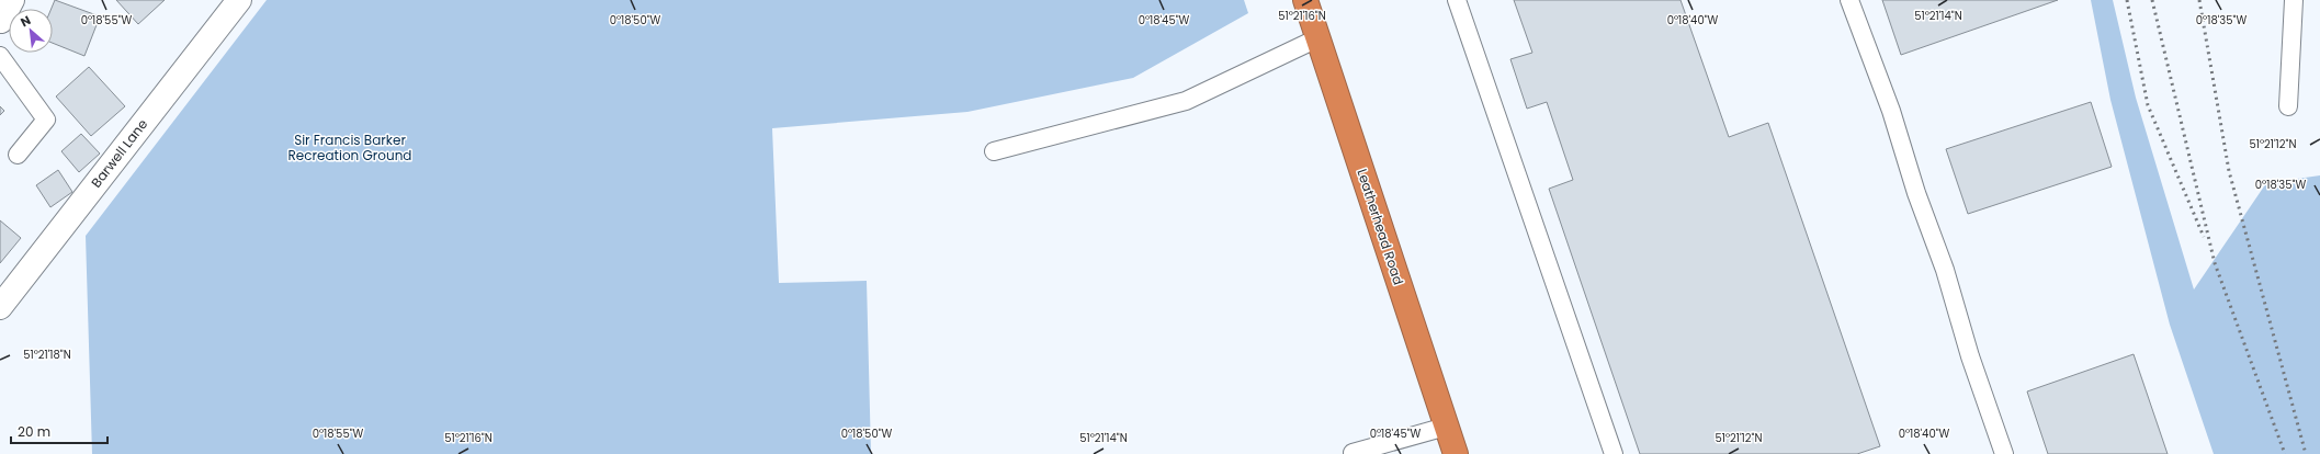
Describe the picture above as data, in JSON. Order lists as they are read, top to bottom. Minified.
{"streets":{"highway":["Leatherhead Road"],"street":["Barwell Lane"]},"parks":["Sir Francis Barker Recreation Ground"],"scale_bar":"20 m","north":"top left","coordinates":["51°21'16\"N","51°21'14\"N","0°18'55\"W","0°18'50\"W","0°18'45\"W","0°18'40\"W","0°18'35\"W","51°21'12\"N","51°21'18\"N"]}
